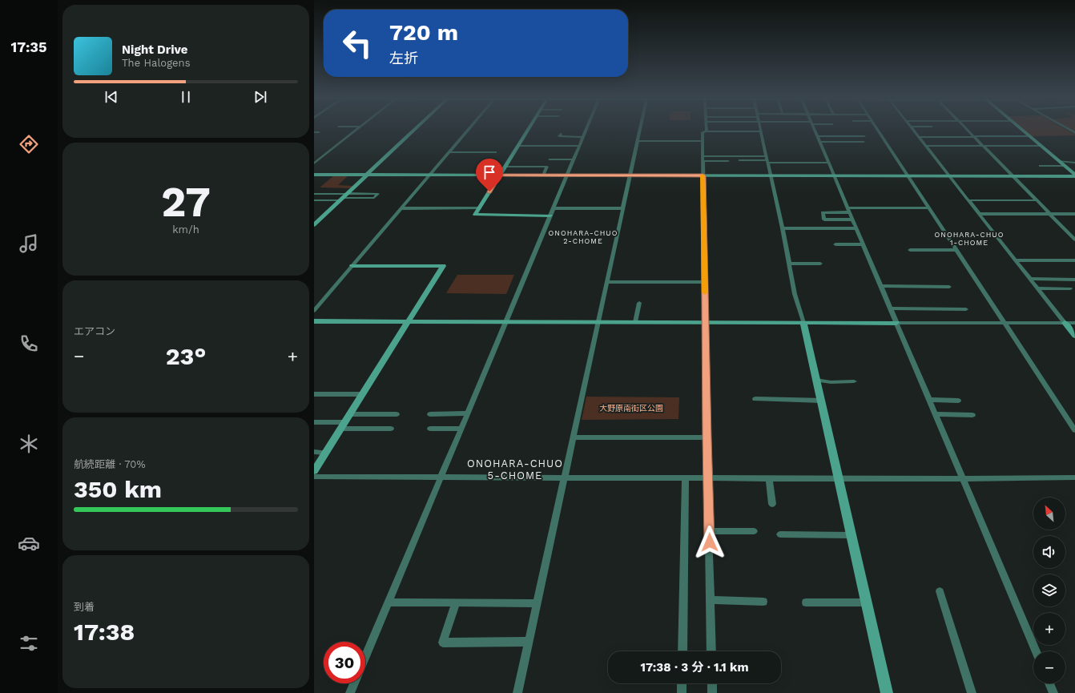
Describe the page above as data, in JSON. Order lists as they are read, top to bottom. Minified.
{"districts":["ONOHARA-CHUO 2-CHOME","ONOHARA-CHUO 1-CHOME","ONOHARA-CHUO 5-CHOME"],"parks":["大野原南街区公園"],"north":"top left","page":{"tabs":"17:35","turn":["720 m","左折"],"song":["Night Drive","The Halogens"],"tile":[["27","km/h"],"エアコン",["航続距離 · 70%","350 km"],["到着","17:38"]],"heat":["−","23°","+"],"map_buttons":["+","−"],"limit":"30","trip":"17:38 · 3 分 · 1.1 km"}}
